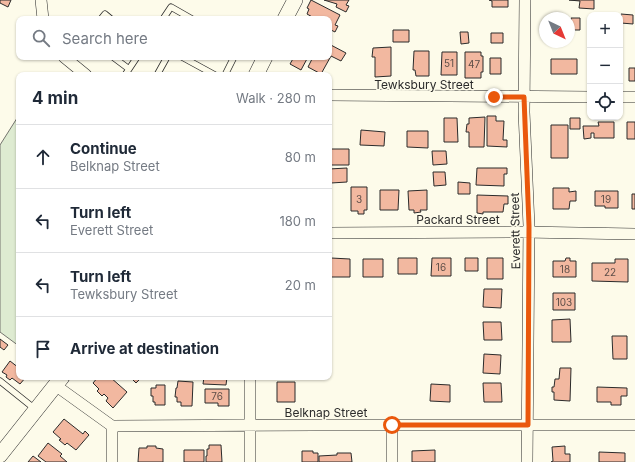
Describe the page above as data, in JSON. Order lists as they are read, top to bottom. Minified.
{"streets":{"street":["Tewksbury Street","Packard Street","Everett Street","Belknap Street"]},"crossings":[["Tewksbury Street","Everett Street"],["Packard Street","Everett Street"],["Everett Street","Belknap Street"]],"house_numbers":["51","47","3","19","16","18","22","103","76"],"north":"bottom right","page":{"map_buttons":["+","−"],"search":"Search here","heading":["4 min","Walk · 280 m"],"list":[["Continue","Belknap Street","80 m"],["Turn left","Everett Street","180 m"],["Turn left","Tewksbury Street","20 m"],"Arrive at destination"]}}
